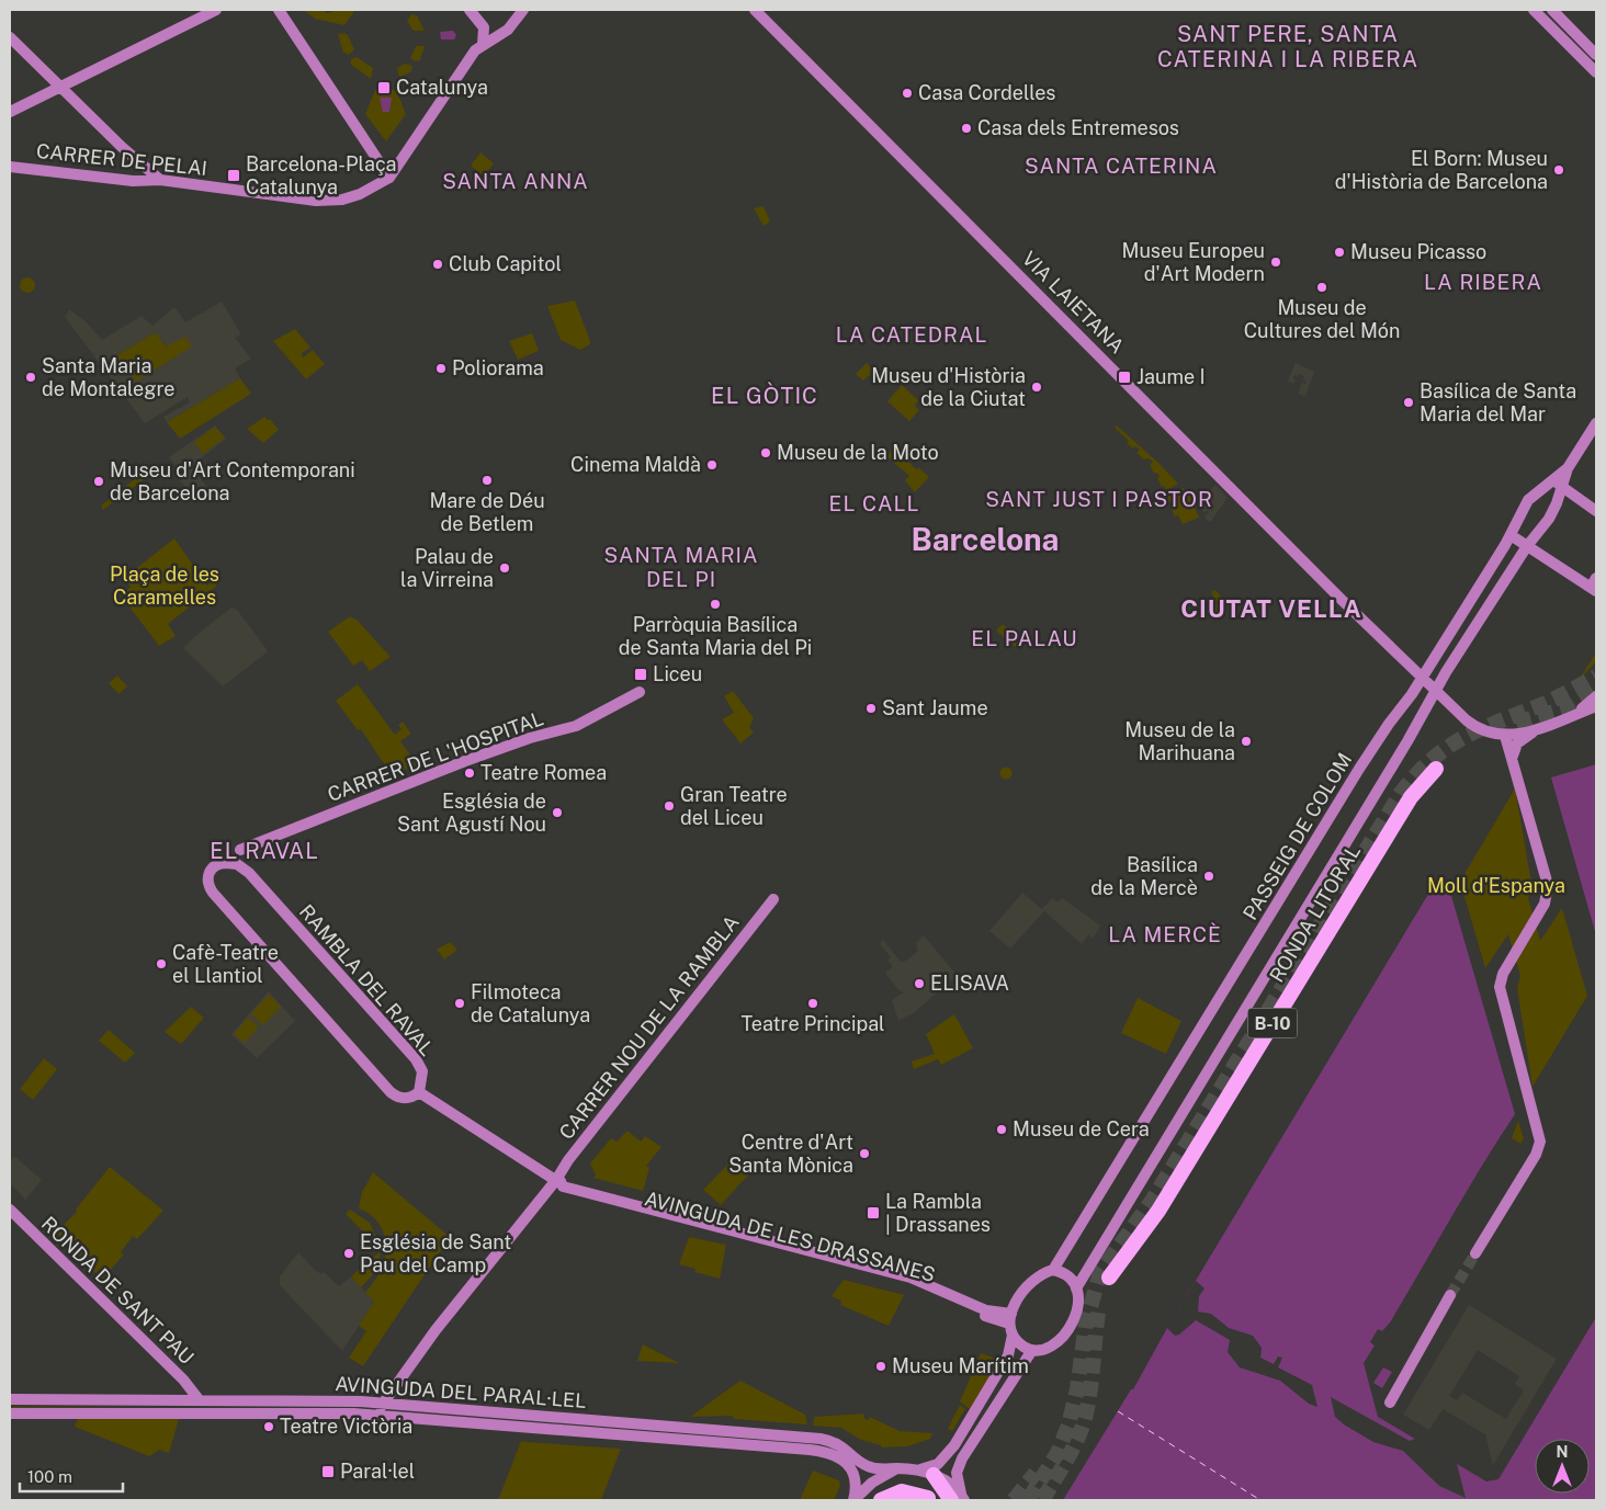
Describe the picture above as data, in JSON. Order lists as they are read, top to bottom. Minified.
{"streets":{"highway":["RONDA LITORAL","B-10"],"main road":["CARRER DE PELAI","VIA LAIETANA","CARRER DE L'HOSPITAL","PASSEIG DE COLOM","RAMBLA DEL RAVAL","CARRER NOU DE LA RAMBLA","AVINGUDA DE LES DRASSANES","RONDA DE SANT PAU","AVINGUDA DEL PARAL·LEL"]},"crossings":[["VIA LAIETANA","PASSEIG DE COLOM"],["PASSEIG DE COLOM","AVINGUDA DE LES DRASSANES"],["RAMBLA DEL RAVAL","AVINGUDA DE LES DRASSANES"],["CARRER NOU DE LA RAMBLA","AVINGUDA DE LES DRASSANES"],["CARRER NOU DE LA RAMBLA","AVINGUDA DEL PARAL·LEL"],["RONDA DE SANT PAU","AVINGUDA DEL PARAL·LEL"]],"districts":["SANT PERE, SANTA CATERINA I LA RIBERA","SANTA CATERINA","SANTA ANNA","LA RIBERA","LA CATEDRAL","EL GÒTIC","SANT JUST I PASTOR","EL CALL","Barcelona","SANTA MARIA DEL PI","CIUTAT VELLA","EL PALAU","EL RAVAL","LA MERCÈ"],"parks":["Plaça de les Caramelles","Moll d'Espanya"],"places":{"transit":["Catalunya","Barcelona-Plaça Catalunya","Jaume I","Liceu","La Rambla | Drassanes","Paral·lel"],"other":["Casa Cordelles","Casa dels Entremesos","El Born: Museu d'Història de Barcelona","Museu Picasso","Museu Europeu d'Art Modern","Club Capitol","Museu de Cultures del Món","Poliorama","Santa Maria de Montalegre","Museu d'Història de la Ciutat","Basílica de Santa Maria del Mar","Museu de la Moto","Cinema Maldà","Mare de Déu de Betlem","Museu d'Art Contemporani de Barcelona","Palau de la Virreina","Parròquia Basílica de Santa Maria del Pi","Sant Jaume","Museu de la Marihuana","Teatre Romea","Gran Teatre del Liceu","Església de Sant Agustí Nou","Basílica de la Mercè","Cafè-Teatre el Llantiol","ELISAVA","Filmoteca de Catalunya","Teatre Principal","Museu de Cera","Centre d'Art Santa Mònica","Església de Sant Pau del Camp","Museu Marítim","Teatre Victòria"]},"scale_bar":"100 m","north":"top"}
